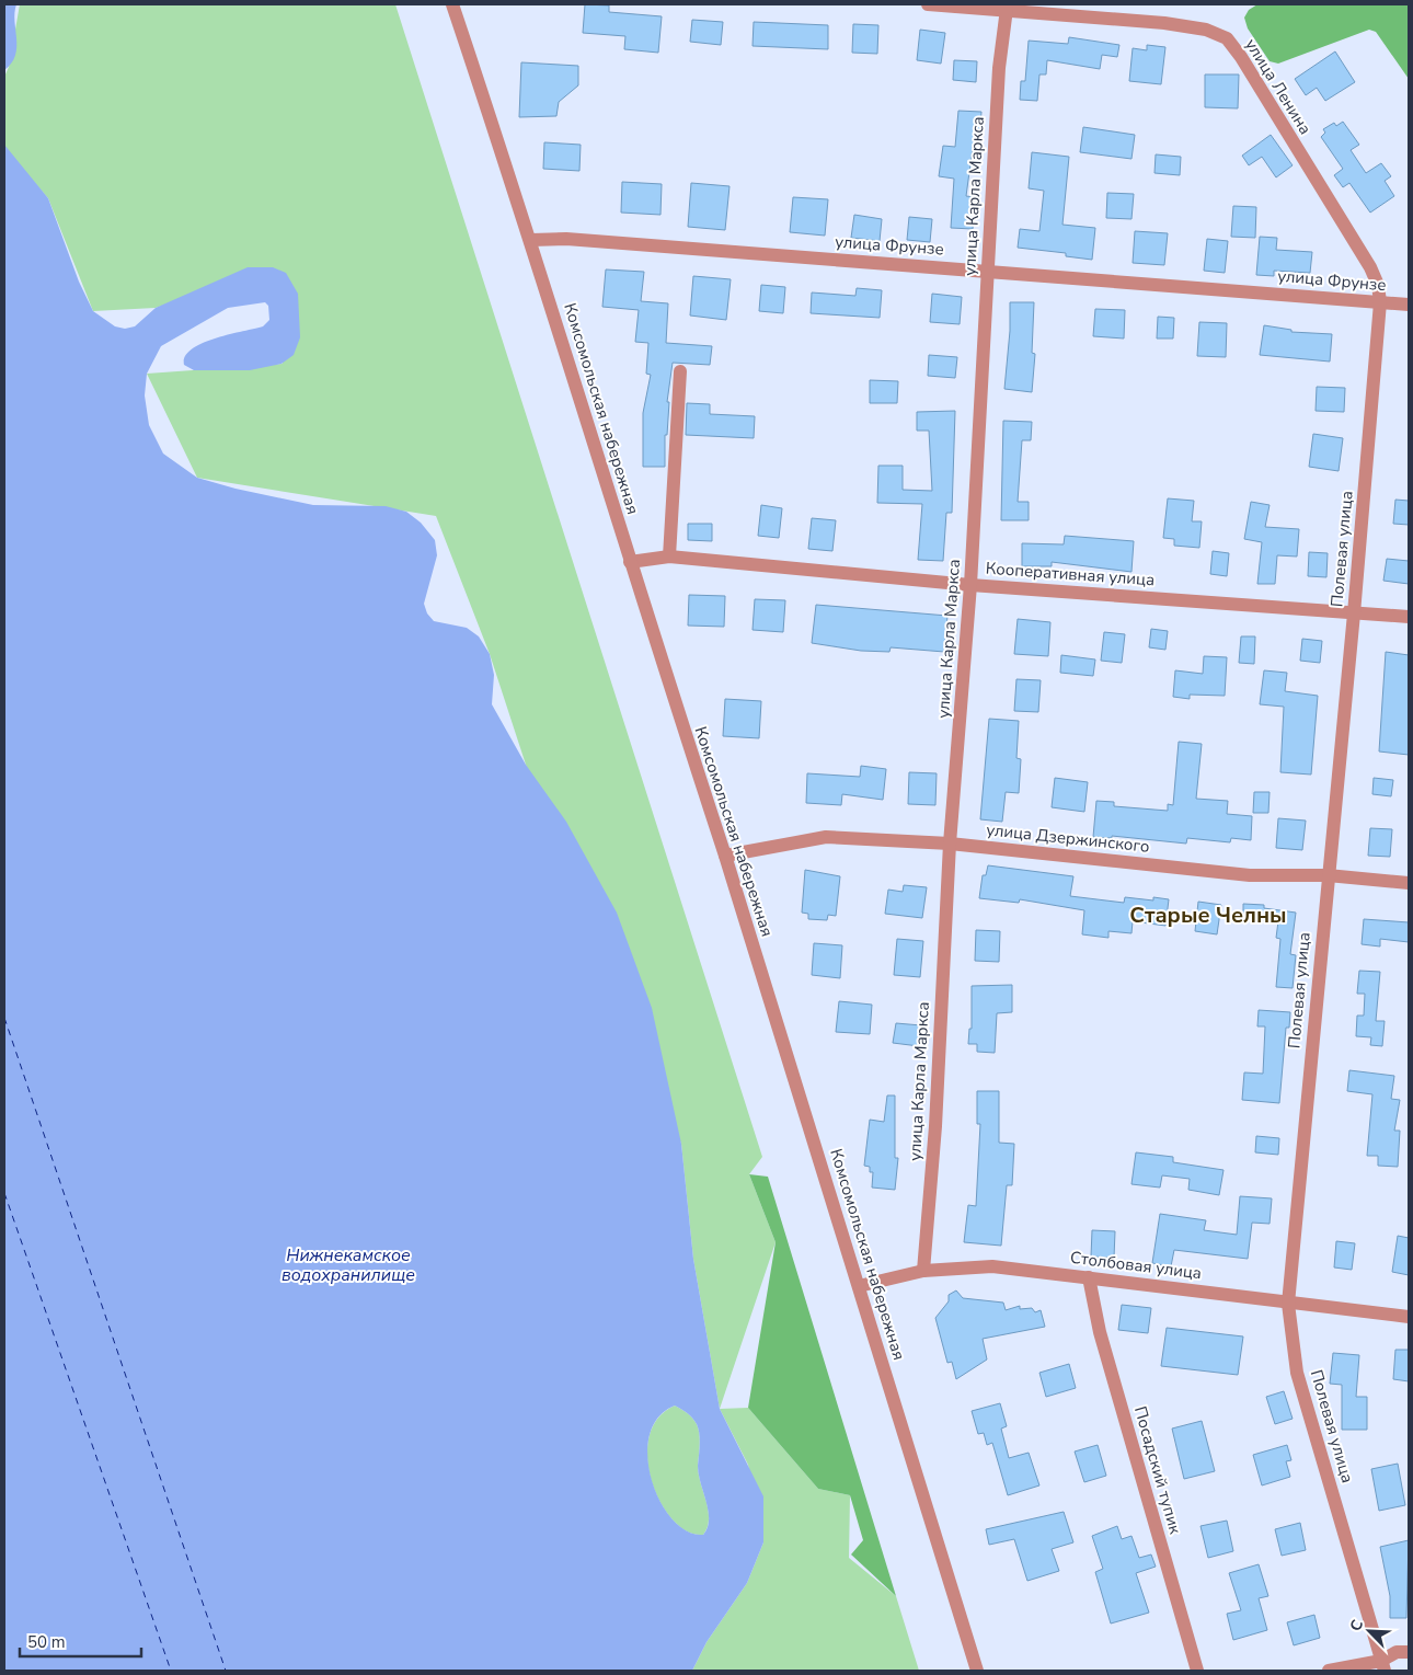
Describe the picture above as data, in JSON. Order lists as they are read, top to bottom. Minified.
{"streets":{"street":["улица Ленина","улица Карла Маркса","улица Фрунзе","Комсомольская набережная","Полевая улица","Кооперативная улица","улица Дзержинского","Столбовая улица","Посадский тупик"]},"crossings":[["улица Ленина","улица Карла Маркса"],["улица Ленина","улица Фрунзе"],["улица Ленина","Полевая улица"],["улица Карла Маркса","улица Фрунзе"],["улица Карла Маркса","Кооперативная улица"],["улица Карла Маркса","улица Дзержинского"],["улица Карла Маркса","Столбовая улица"],["улица Фрунзе","Комсомольская набережная"],["улица Фрунзе","Полевая улица"],["Комсомольская набережная","Кооперативная улица"],["Комсомольская набережная","улица Дзержинского"],["Комсомольская набережная","Столбовая улица"],["Полевая улица","Кооперативная улица"],["Полевая улица","улица Дзержинского"],["Полевая улица","Столбовая улица"],["Столбовая улица","Посадский тупик"]],"districts":["Старые Челны"],"water":["Нижнекамское водохранилище"],"scale_bar":"50 m","north":"top left"}
